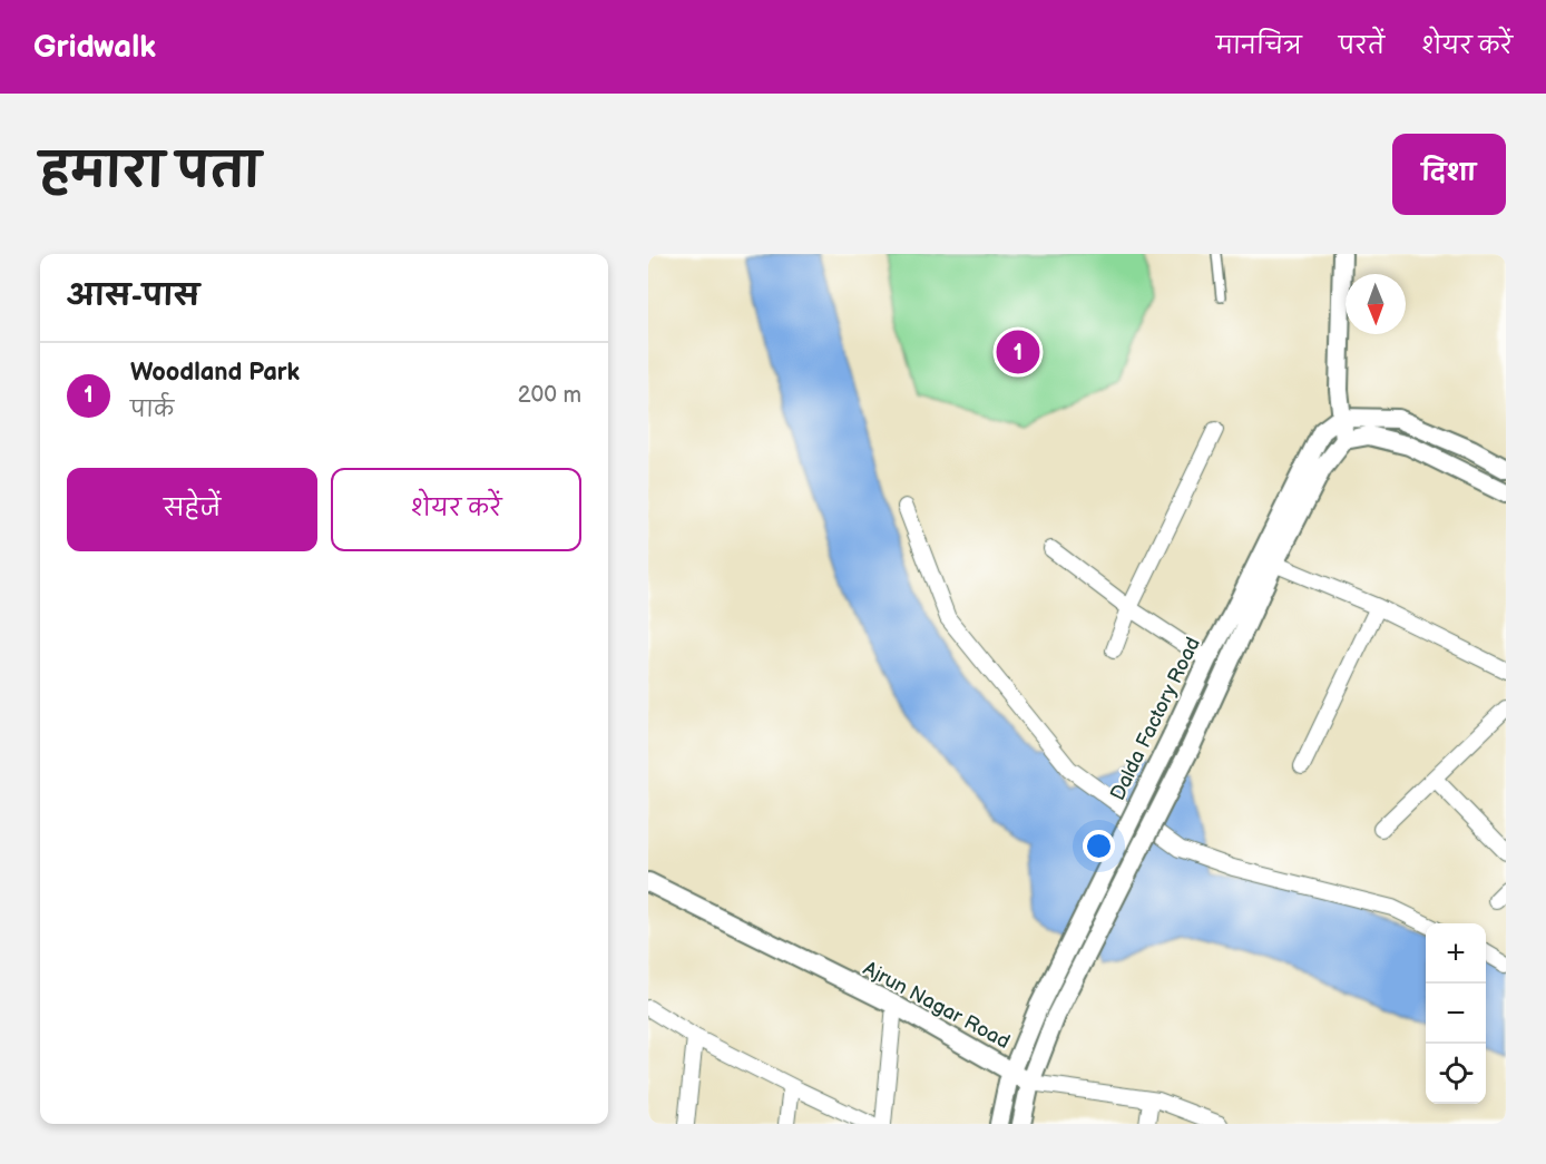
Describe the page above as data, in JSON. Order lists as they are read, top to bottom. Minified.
{"streets":{"street":["Dalda Factory Road","Ajrun Nagar Road"]},"crossings":[["Dalda Factory Road","Ajrun Nagar Road"]],"north":"bottom","page":{"header":"Gridwalk","nav":["मानचित्र","परतें","शेयर करें"],"title":"हमारा पता","buttons":["दिशा",["सहेजें","शेयर करें"]],"heading":"आस-पास","pins":"1","list":[{"mark":"1","name":"Woodland Park","note":"पार्क","value":"200 m"}],"map_buttons":["+","−"]}}
